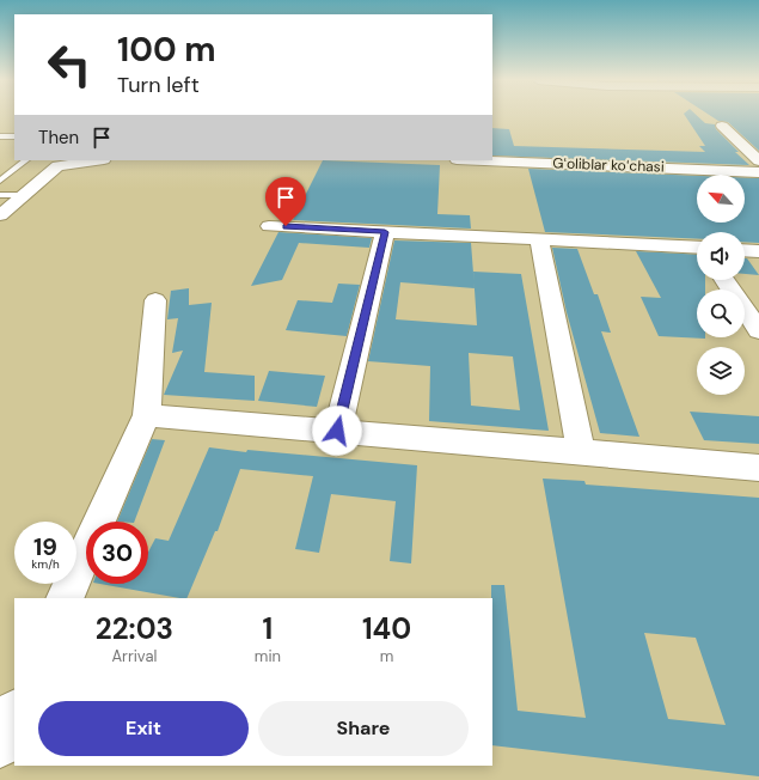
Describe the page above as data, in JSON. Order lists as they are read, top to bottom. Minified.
{"streets":{"street":["Gʻoliblar koʻchasi"]},"north":"top left","page":{"turn":["100 m","Turn left"],"then":"Then","speed":"19 km/h","limit":"30","eta":["22:03","Arrival","1","min","140","m"],"buttons":["Exit","Share"]}}
